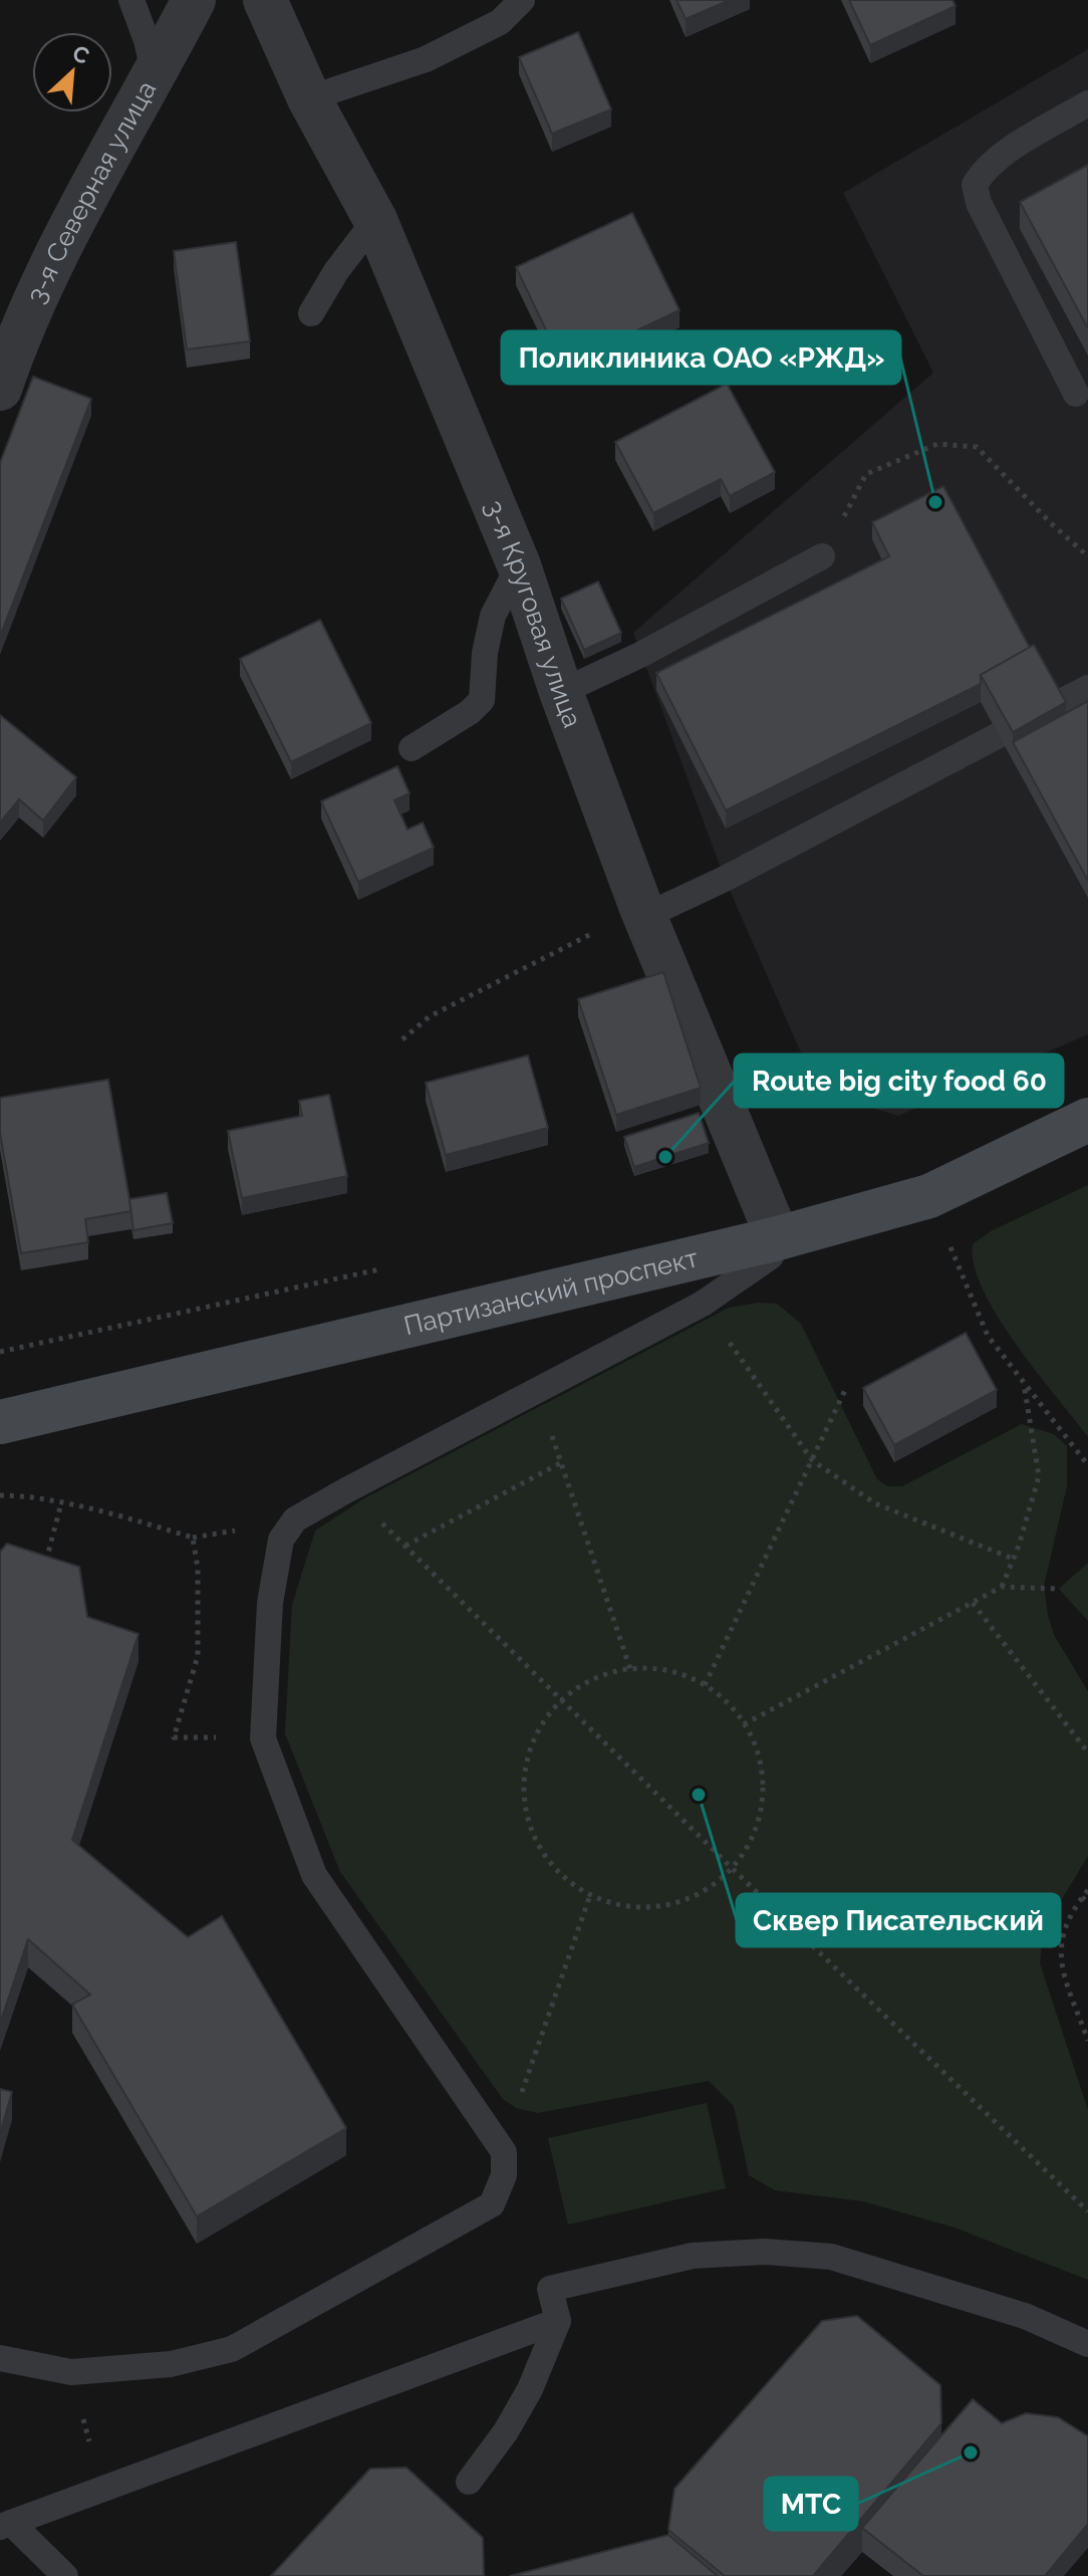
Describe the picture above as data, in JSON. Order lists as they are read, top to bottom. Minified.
{"streets":{"main road":["Партизанский проспект"],"street":["3-я Северная улица","3-я Круговая улица"]},"crossings":[["3-я Круговая улица","Партизанский проспект"]],"places":["Поликлиника ОАО «РЖД»","Route big city food 60","Cквер Писательский","МТС"],"north":"top right"}
